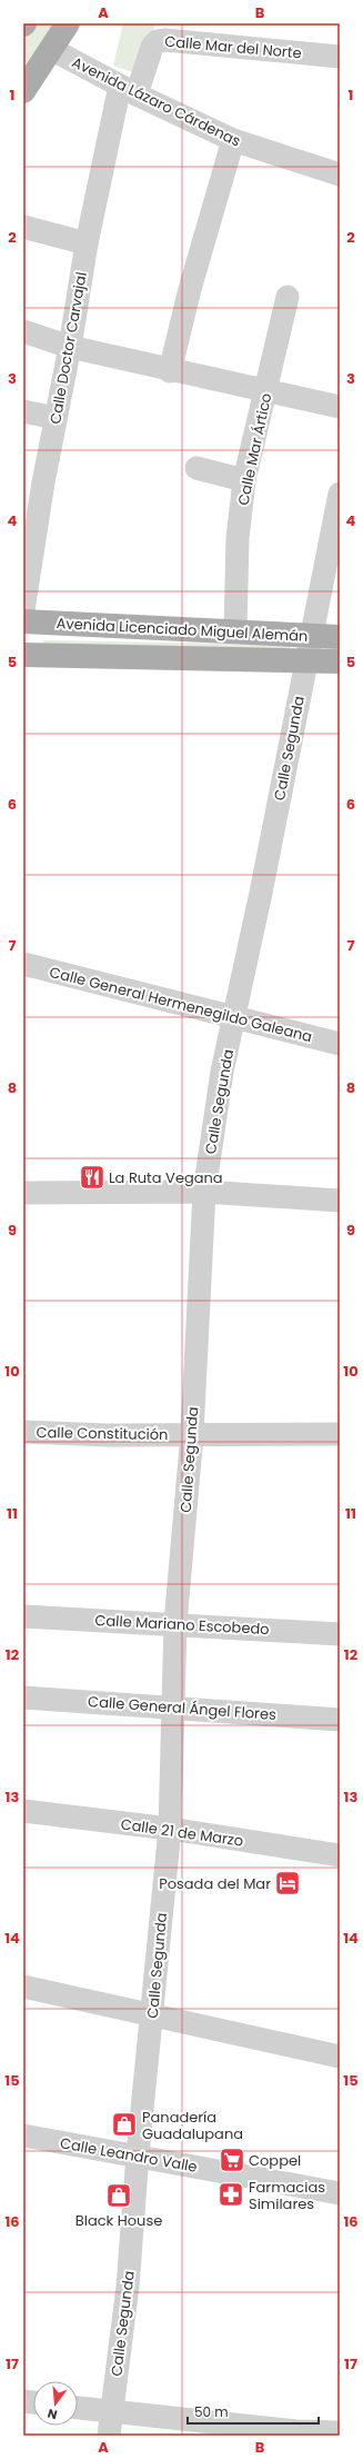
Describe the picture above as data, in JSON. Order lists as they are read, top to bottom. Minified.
{"streets":{"main road":["Avenida Licenciado Miguel Alemán"],"street":["Calle Mar del Norte","Avenida Lázaro Cárdenas","Calle Doctor Carvajal","Calle Mar Ártico","Calle Segunda","Calle General Hermenegildo Galeana","Calle Constitución","Calle Mariano Escobedo","Calle General Ángel Flores","Calle 21 de Marzo","Calle Leandro Valle"]},"crossings":[["Calle Mar del Norte","Avenida Lázaro Cárdenas"],["Calle Mar del Norte","Calle Doctor Carvajal"],["Avenida Lázaro Cárdenas","Calle Doctor Carvajal"],["Calle Mar Ártico","Avenida Licenciado Miguel Alemán"],["Avenida Licenciado Miguel Alemán","Calle Segunda"],["Calle Segunda","Calle General Hermenegildo Galeana"],["Calle Segunda","Calle Constitución"],["Calle Segunda","Calle Mariano Escobedo"],["Calle Segunda","Calle General Ángel Flores"],["Calle Segunda","Calle 21 de Marzo"],["Calle Segunda","Calle Leandro Valle"]],"places":{"restaurant":["La Ruta Vegana"],"hotel":["Posada del Mar"],"shop":["Panadería Guadalupana","Black House"],"supermarket":["Coppel"],"pharmacy":["Farmacias Similares"]},"scale_bar":"50 m","north":"bottom","grid":{"columns":["A","B"],"rows":["1","2","3","4","5","6","7","8","9","10","11","12","13","14","15","16","17"]}}
